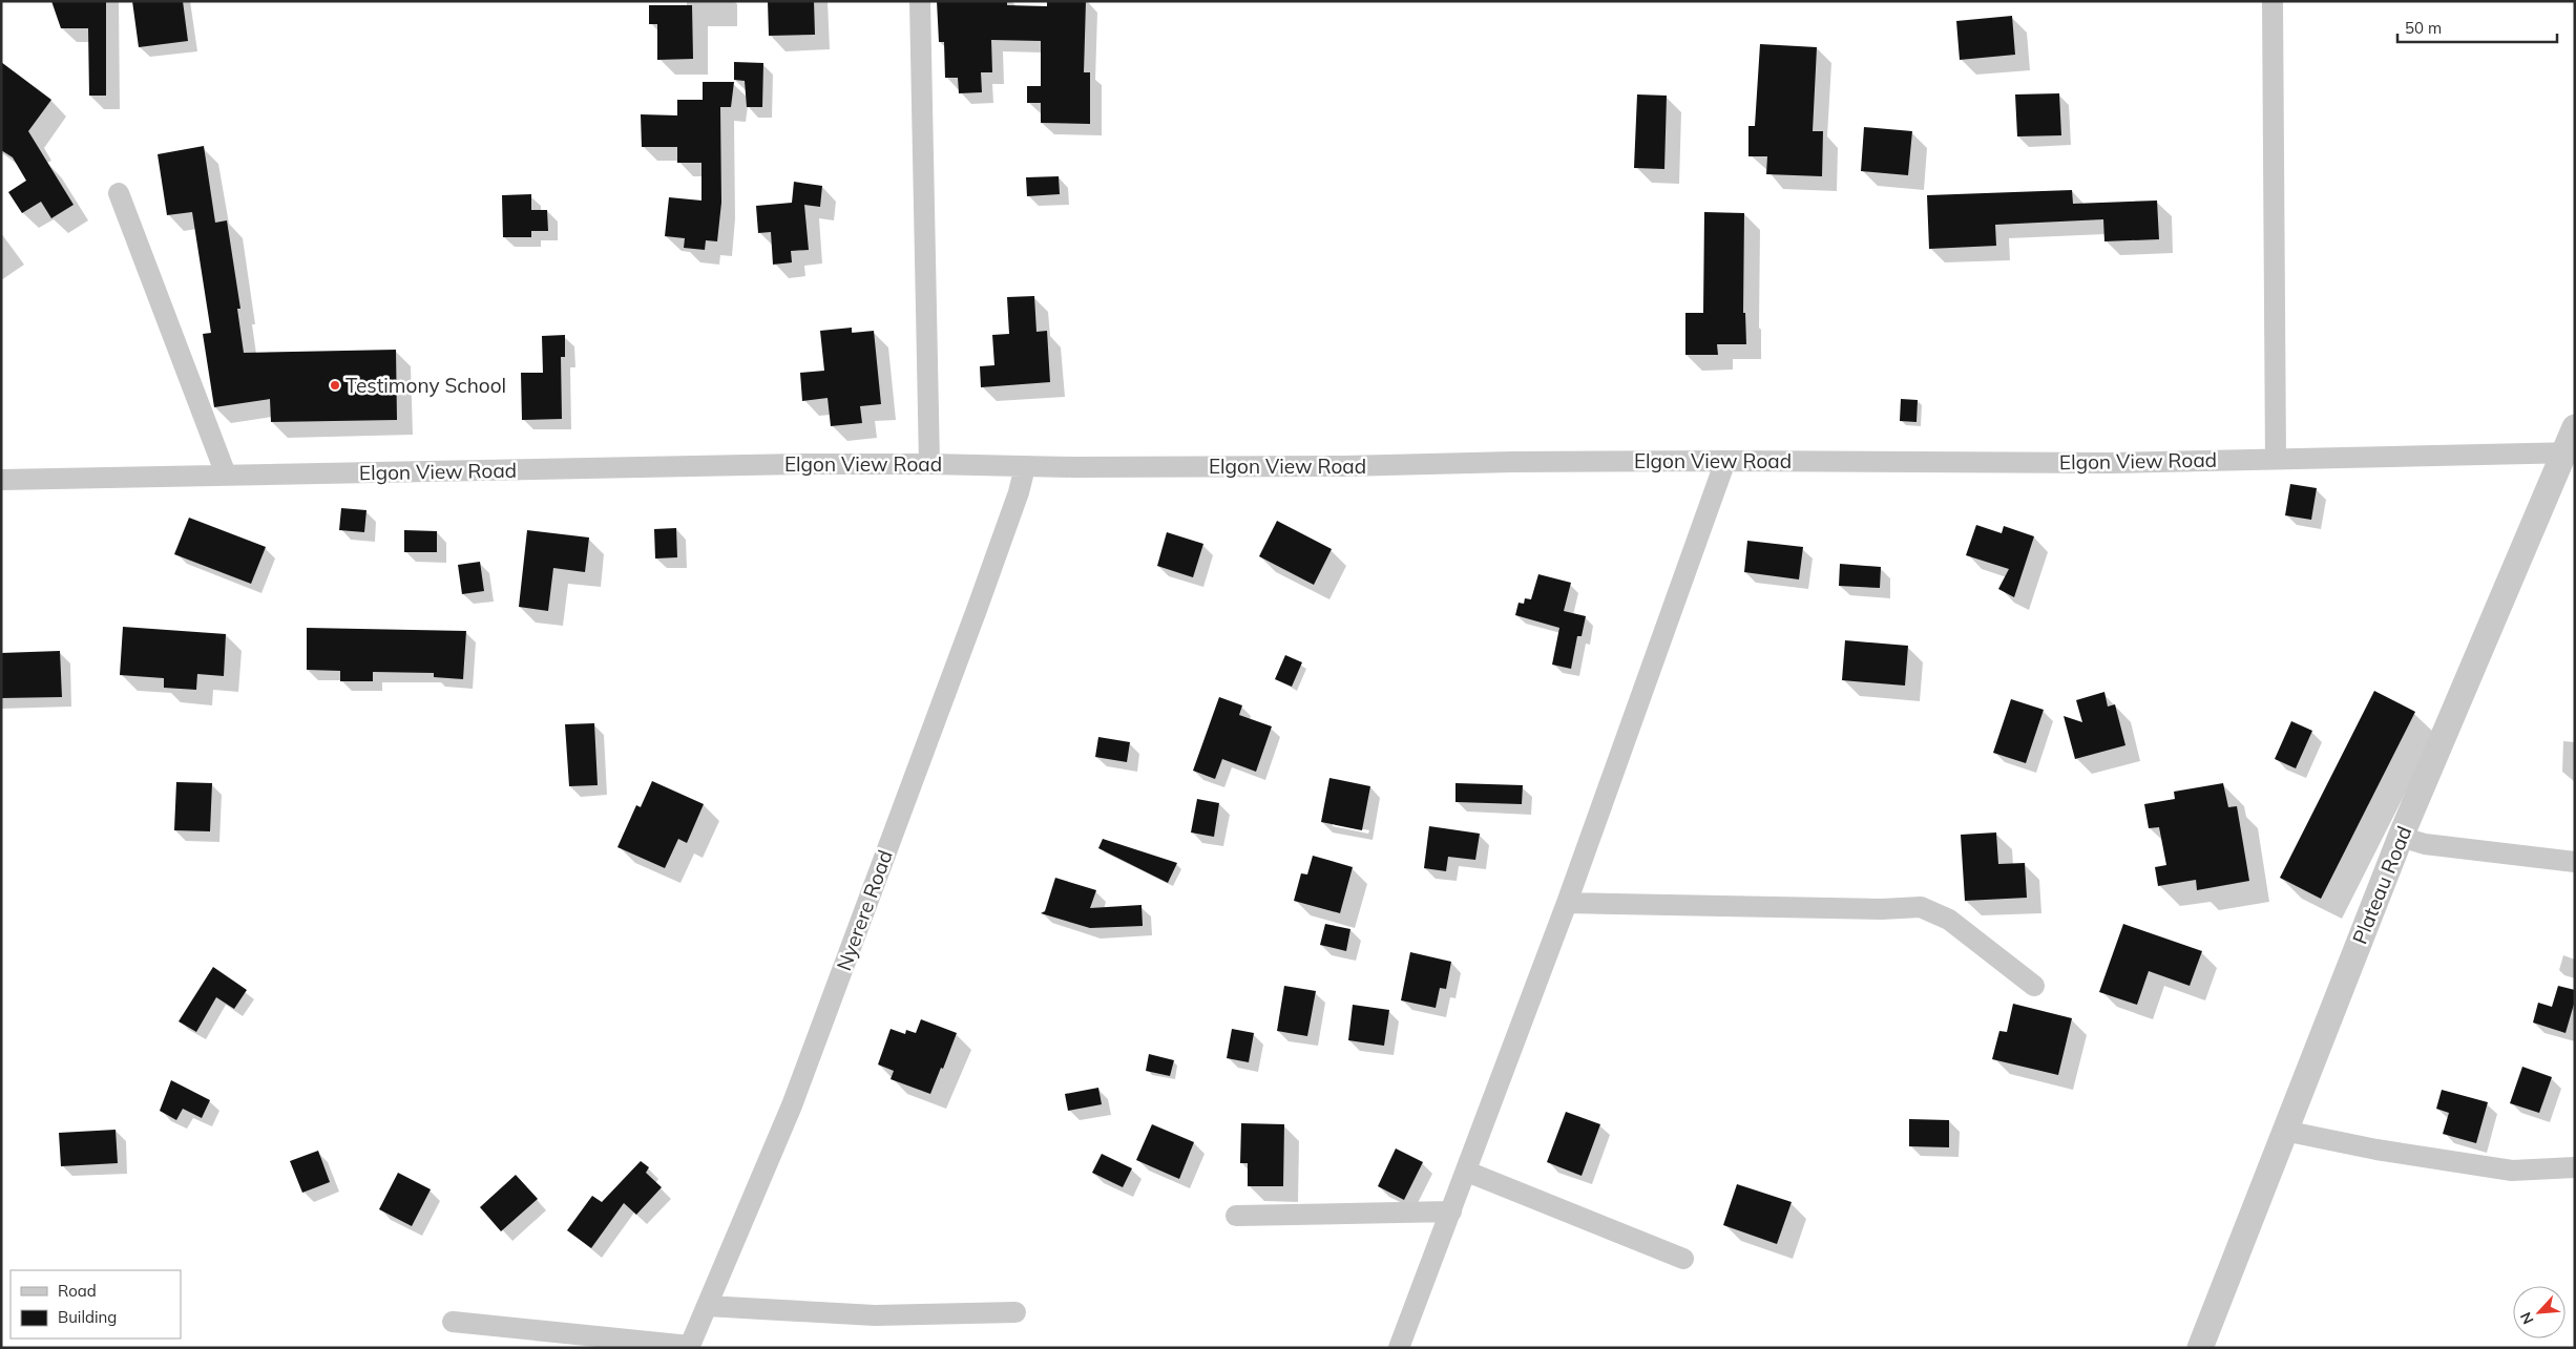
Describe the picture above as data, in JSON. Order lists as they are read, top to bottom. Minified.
{"streets":{"street":["Elgon View Road","Plateau Road","Nyerere Road"]},"crossings":[["Elgon View Road","Plateau Road"],["Elgon View Road","Nyerere Road"]],"places":["Testimony School"],"legend":["Road","Building"],"scale_bar":"50 m","north":"bottom left"}
